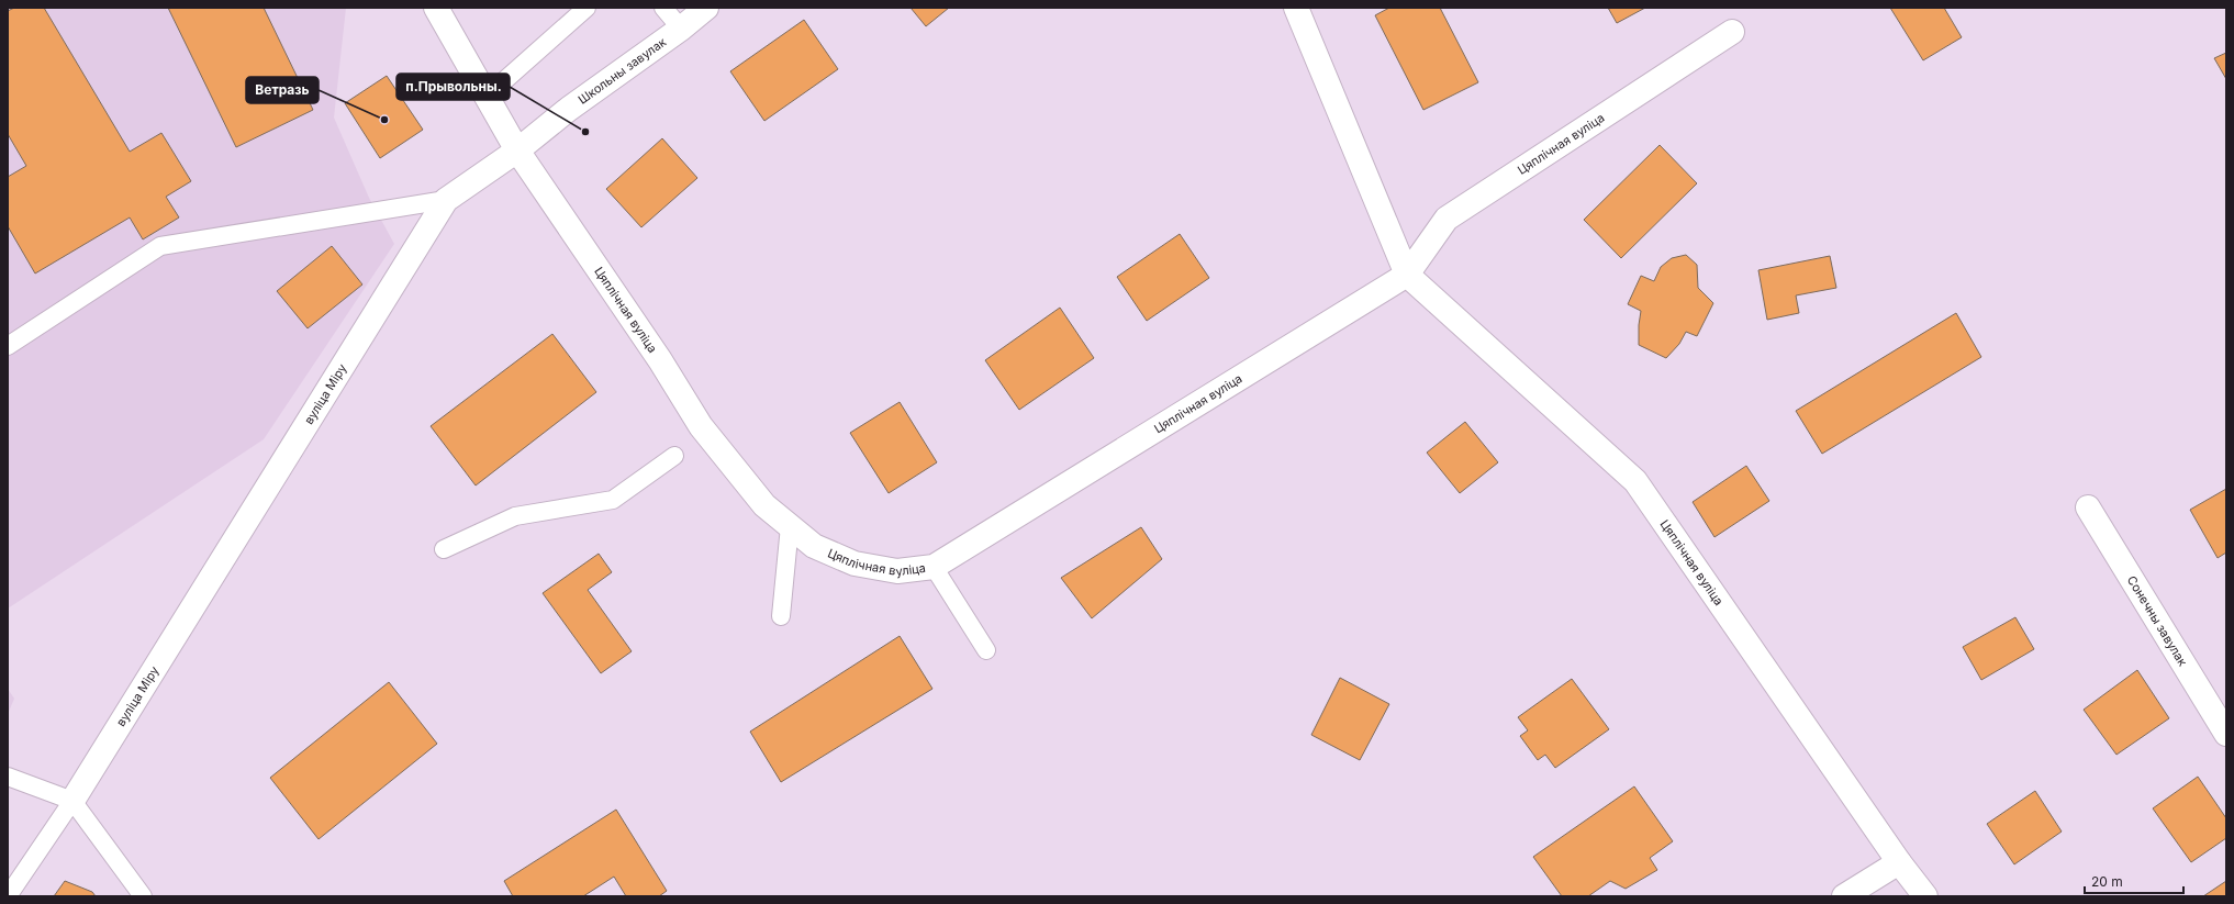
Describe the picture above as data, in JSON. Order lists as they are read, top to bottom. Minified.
{"streets":{"street":["Школьны завулак","Цяплічная вуліца","вуліца Міру","Сонечны завулак"]},"crossings":[["Школьны завулак","Цяплічная вуліца"],["Школьны завулак","вуліца Міру"],["Цяплічная вуліца","вуліца Міру"]],"places":["Ветразь","п.Прывольны."],"scale_bar":"20 m"}
